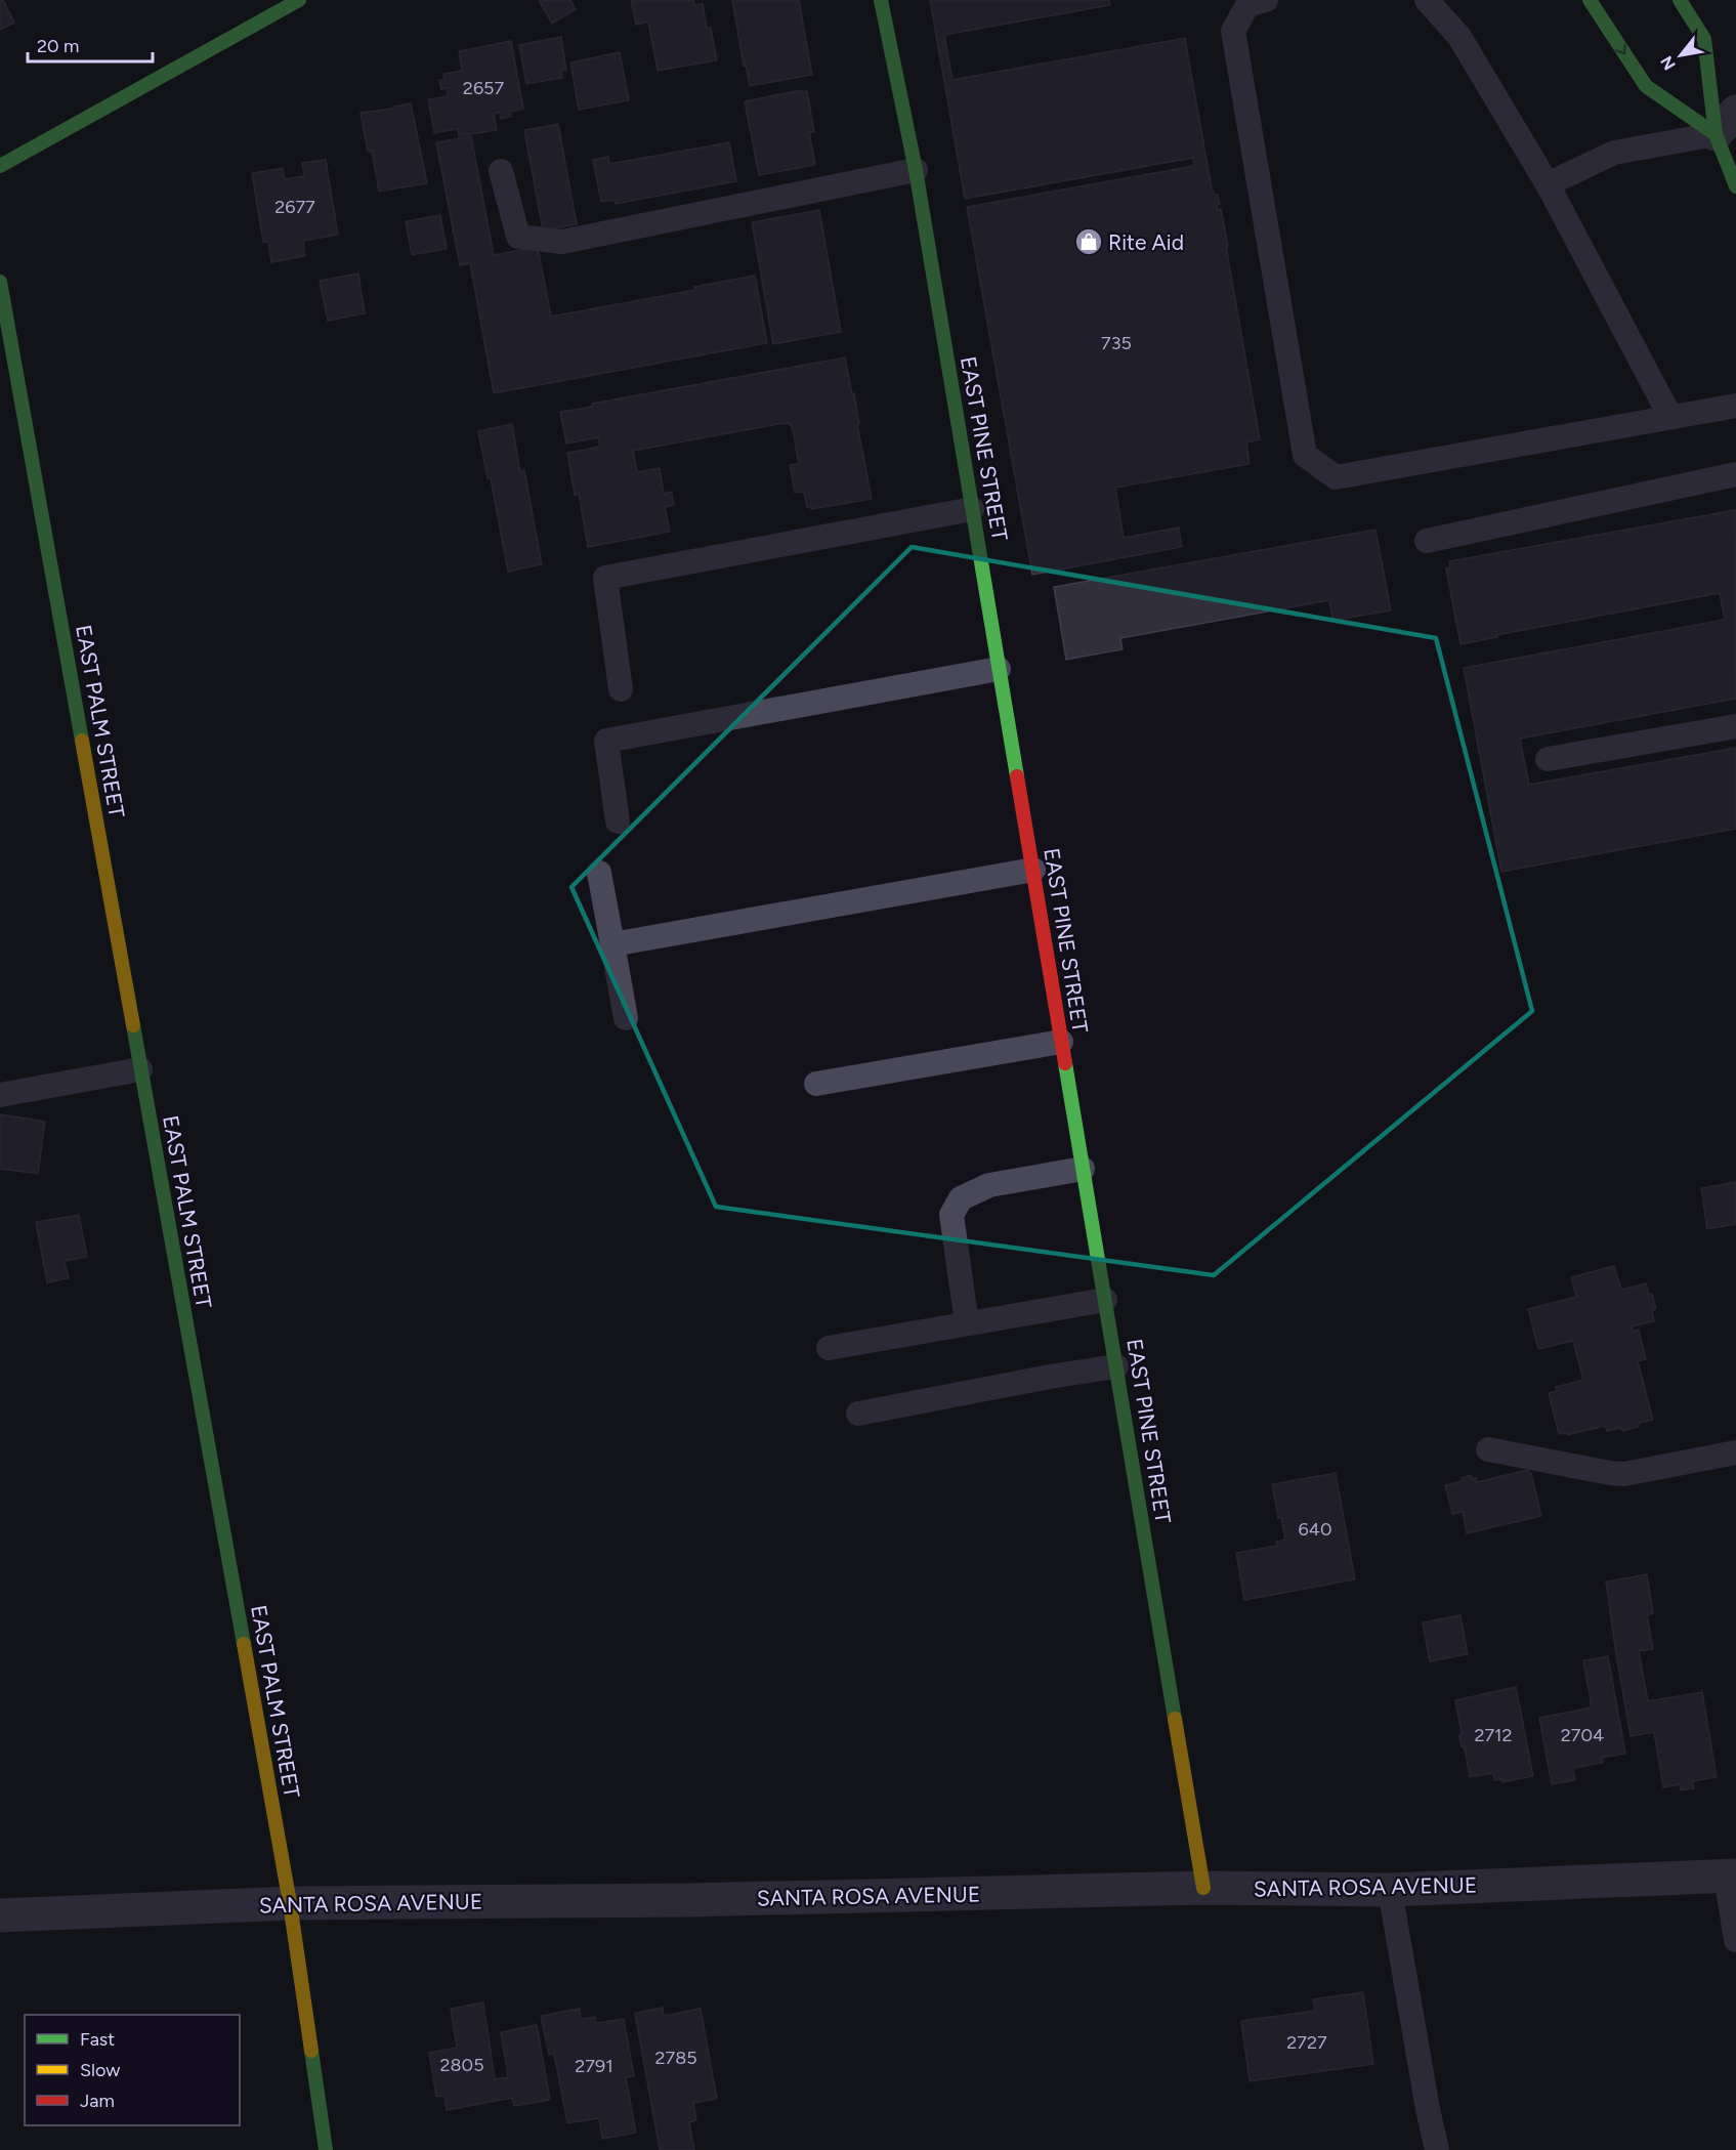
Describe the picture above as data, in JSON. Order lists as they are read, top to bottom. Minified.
{"streets":{"street":["EAST PINE STREET","EAST PALM STREET","SANTA ROSA AVENUE"]},"crossings":[["EAST PINE STREET","SANTA ROSA AVENUE"],["EAST PALM STREET","SANTA ROSA AVENUE"]],"places":{"shop":["Rite Aid"]},"house_numbers":["2657","2677","735","640","2712","2704","2727","2785","2805","2791"],"legend":["Fast","Slow","Jam"],"scale_bar":"20 m","north":"bottom left"}
